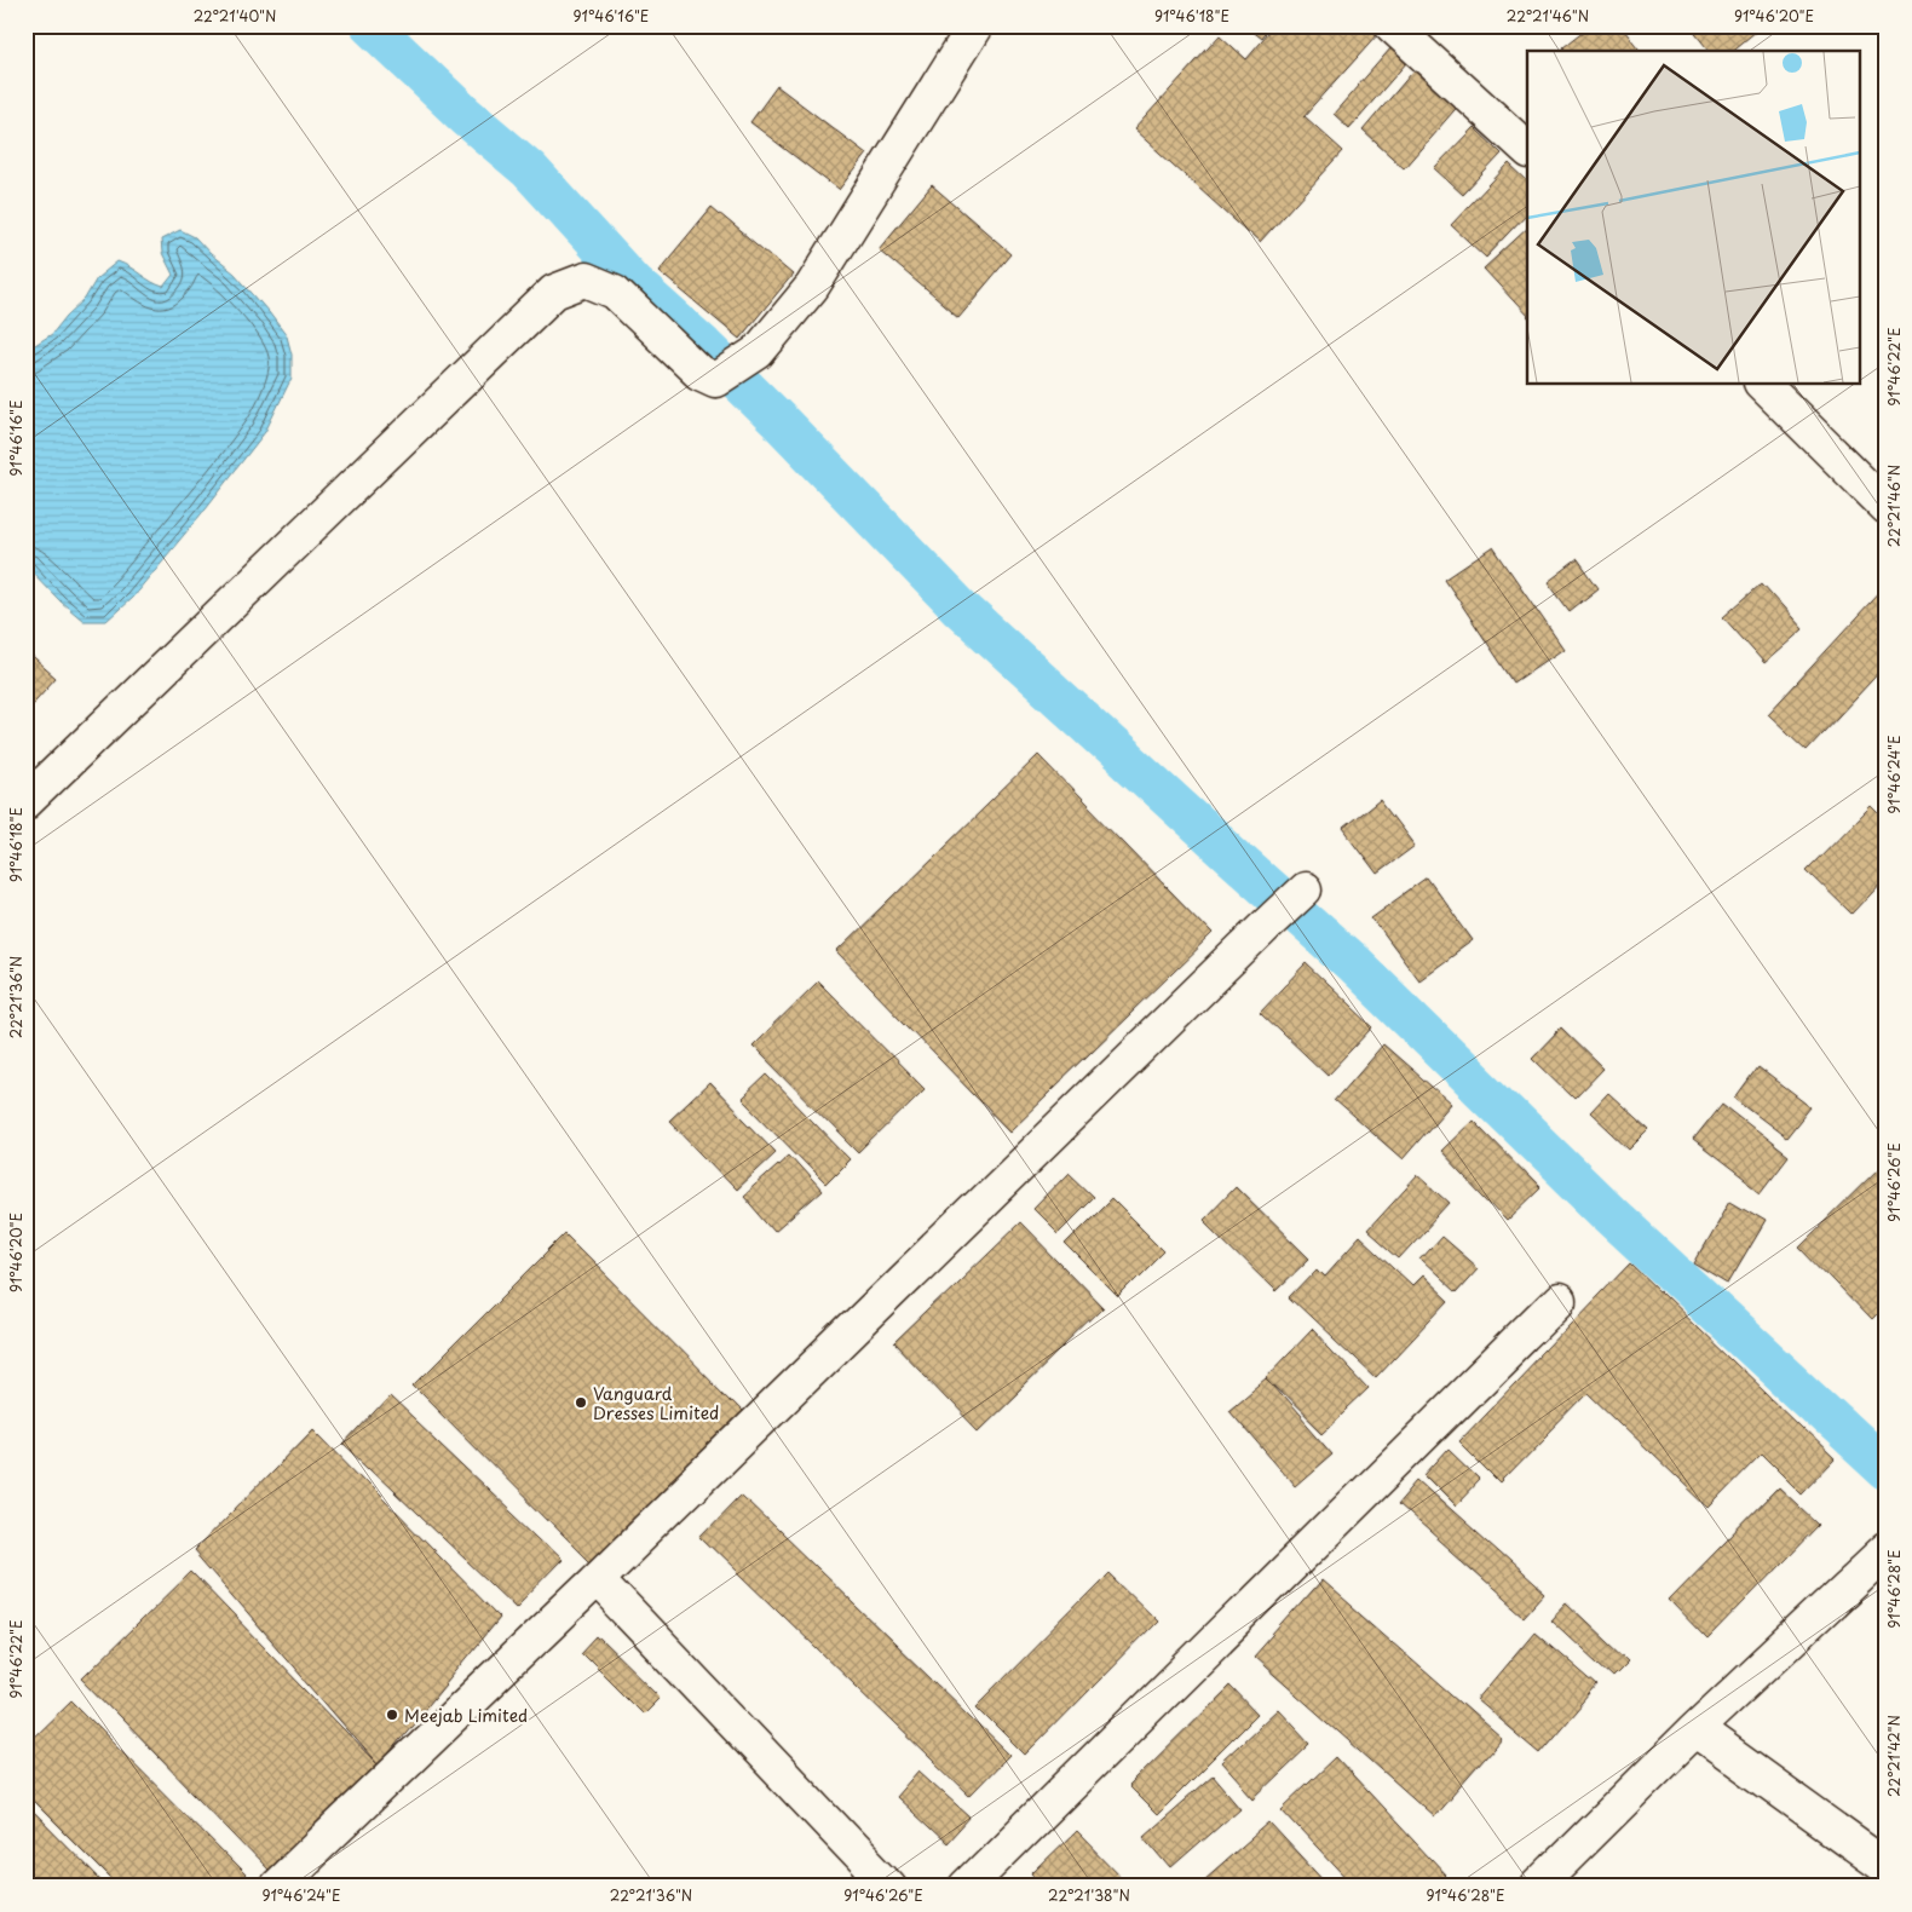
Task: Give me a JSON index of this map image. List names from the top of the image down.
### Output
{
  "places": ["Vanguard Dresses Limited", "Meejab Limited"],
  "coordinates": [
    "22°21'40\"N",
    "91°46'16\"E",
    "91°46'18\"E",
    "22°21'46\"N",
    "91°46'20\"E",
    "91°46'22\"E",
    "91°46'24\"E",
    "22°21'36\"N",
    "91°46'26\"E",
    "91°46'28\"E",
    "22°21'42\"N",
    "22°21'38\"N"
  ]
}
